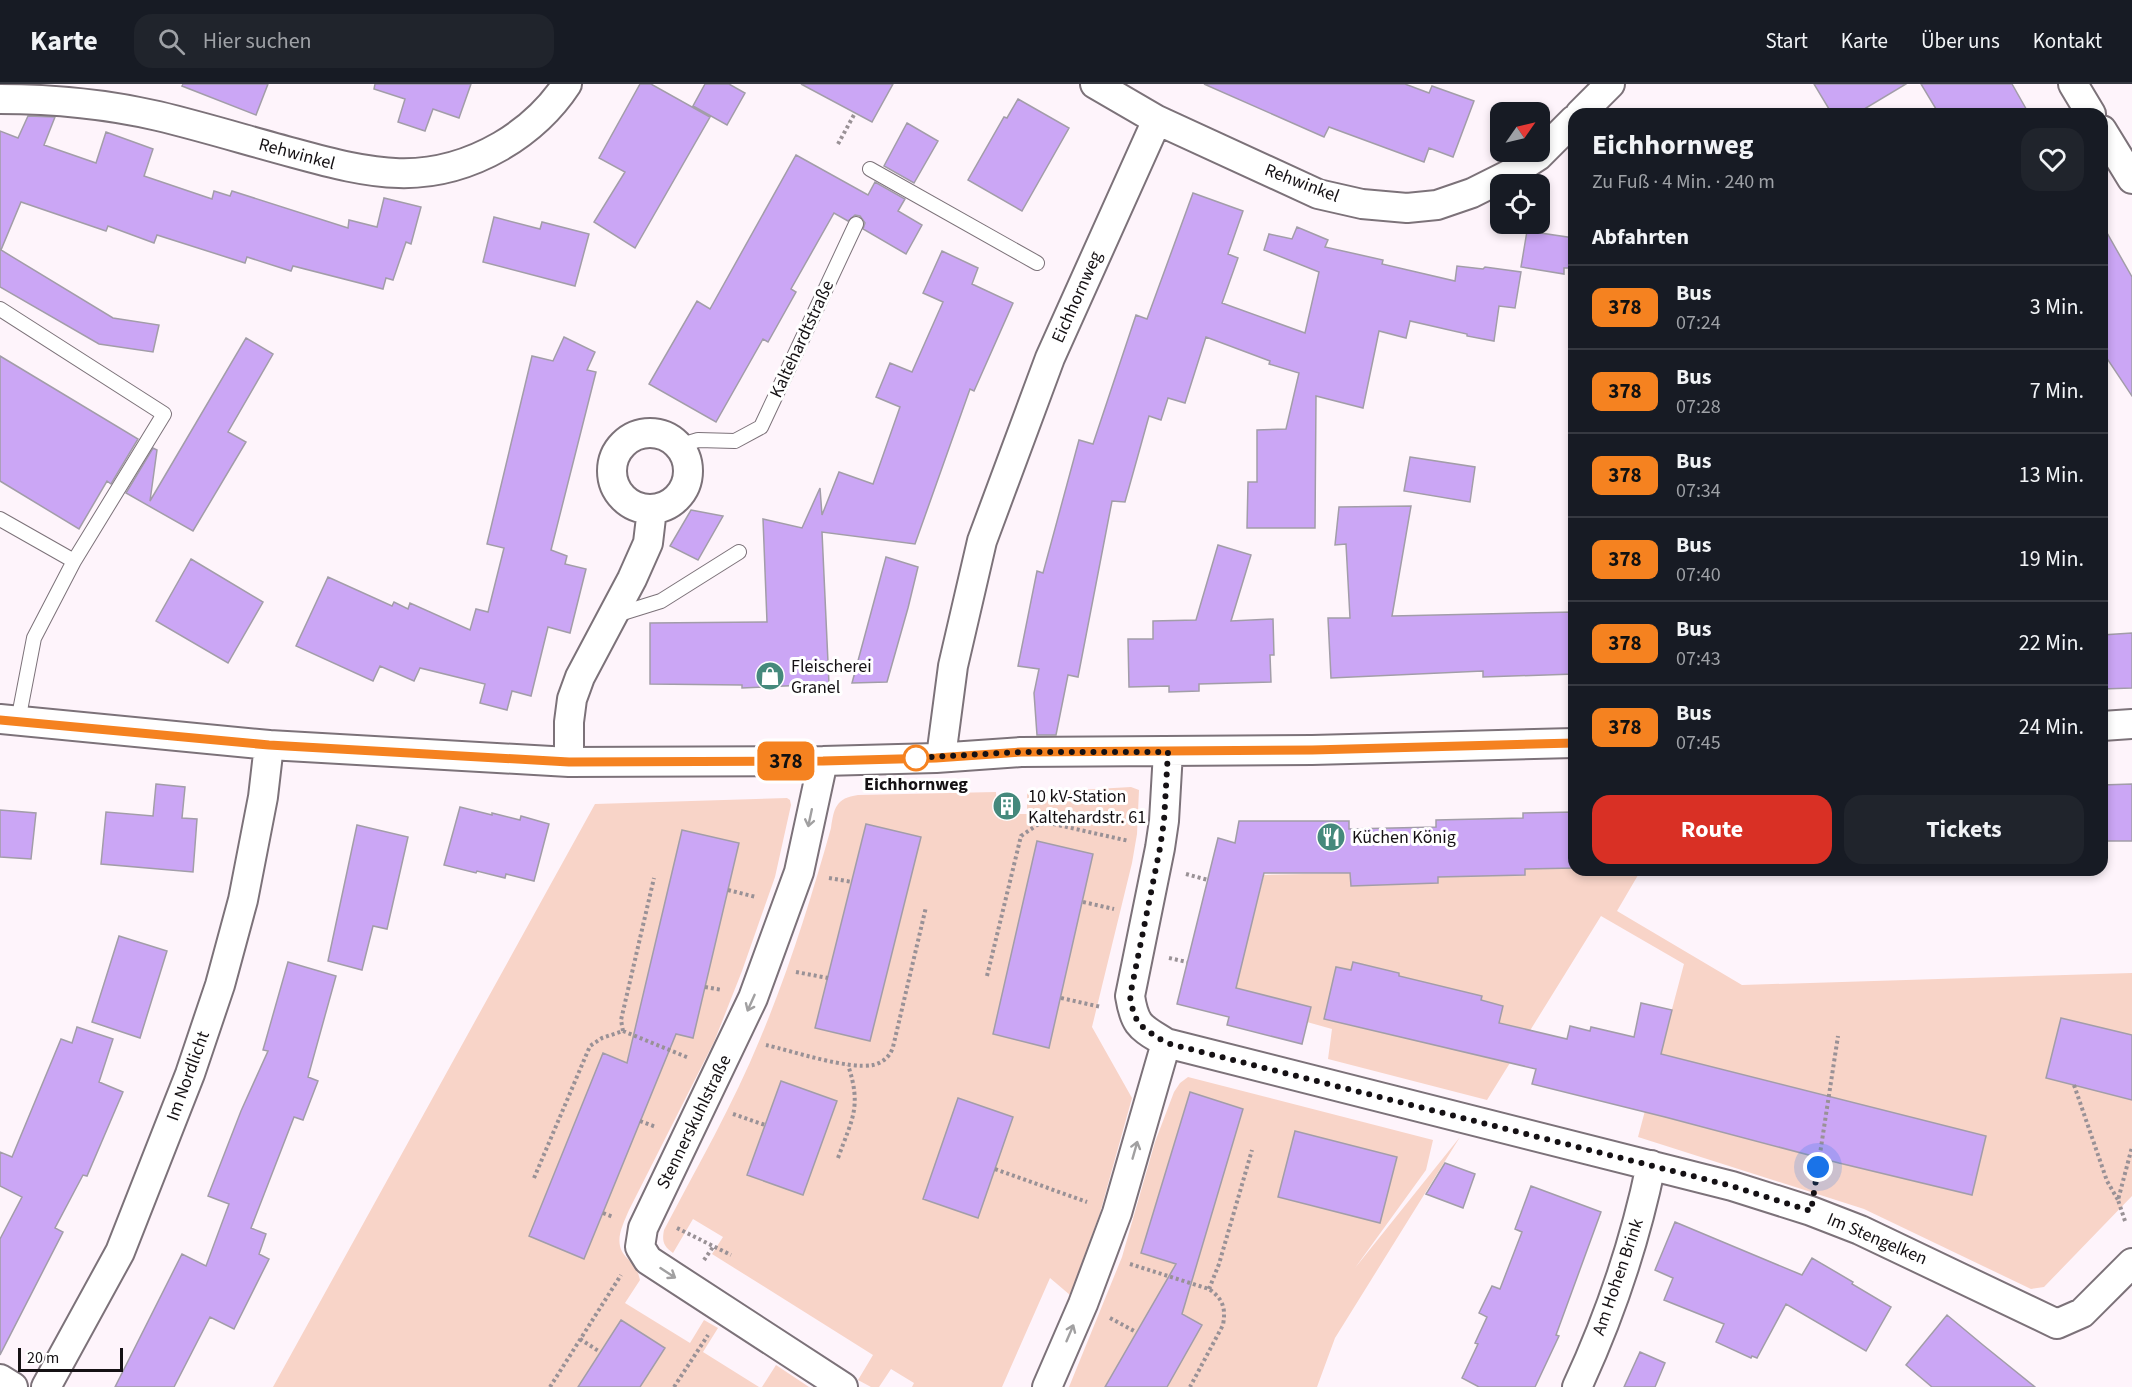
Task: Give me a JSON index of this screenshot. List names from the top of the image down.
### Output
{
  "streets": {
    "street": [
      "Rehwinkel",
      "Eichhornweg",
      "Im Nordlicht",
      "Stennerskuhlstraße",
      "Im Stengelken",
      "Am Hohen Brink"
    ],
    "lane": ["Kaltehardtstraße"]
  },
  "crossings": [
    ["Rehwinkel", "Eichhornweg"],
    ["Im Stengelken", "Am Hohen Brink"]
  ],
  "one_way": ["Stennerskuhlstraße"],
  "places": {
    "shop": ["Fleischerei Granel"],
    "other": ["Eichhornweg"],
    "building": ["10 kV-Station Kaltehardstr. 61"],
    "restaurant": ["Küchen König"]
  },
  "lines": ["bus line 378"],
  "scale_bar": "20 m",
  "north": "top right",
  "page": {
    "header": "Karte",
    "search": "Hier suchen",
    "nav": [
      "Start",
      "Karte",
      "Über uns",
      "Kontakt"
    ],
    "on_map": "378",
    "heading": [
      ["Eichhornweg", "Zu Fuß · 4 Min. · 240 m"],
      "Abfahrten"
    ],
    "list": [
      {
        "mark": "378",
        "name": "Bus",
        "note": "07:24",
        "value": "3 Min."
      },
      {
        "mark": "378",
        "name": "Bus",
        "note": "07:28",
        "value": "7 Min."
      },
      {
        "mark": "378",
        "name": "Bus",
        "note": "07:34",
        "value": "13 Min."
      },
      {
        "mark": "378",
        "name": "Bus",
        "note": "07:40",
        "value": "19 Min."
      },
      {
        "mark": "378",
        "name": "Bus",
        "note": "07:43",
        "value": "22 Min."
      },
      {
        "mark": "378",
        "name": "Bus",
        "note": "07:45",
        "value": "24 Min."
      }
    ],
    "buttons": ["Route", "Tickets"],
    "scale": "20 m"
  }
}
